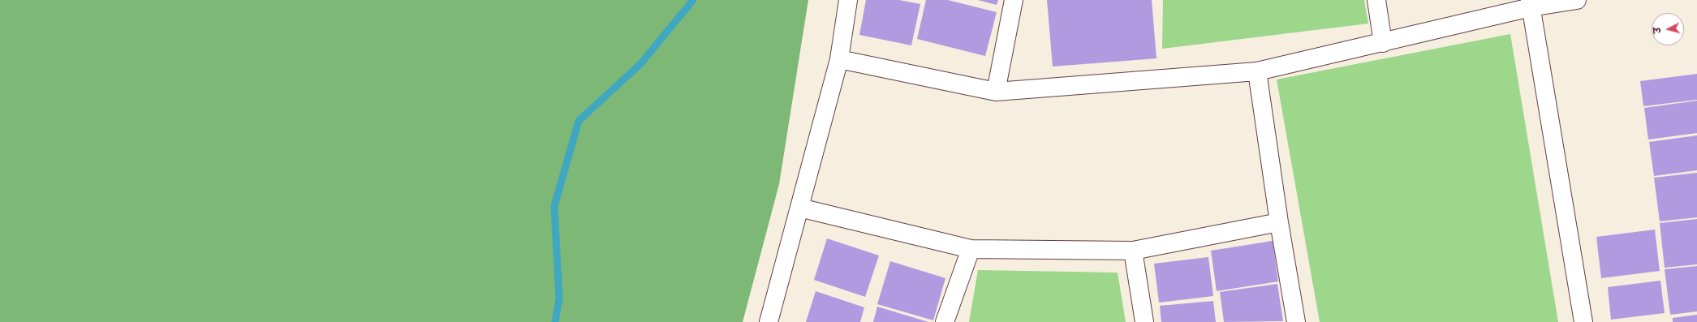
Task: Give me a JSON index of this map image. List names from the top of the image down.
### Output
{
  "north": "left"
}
